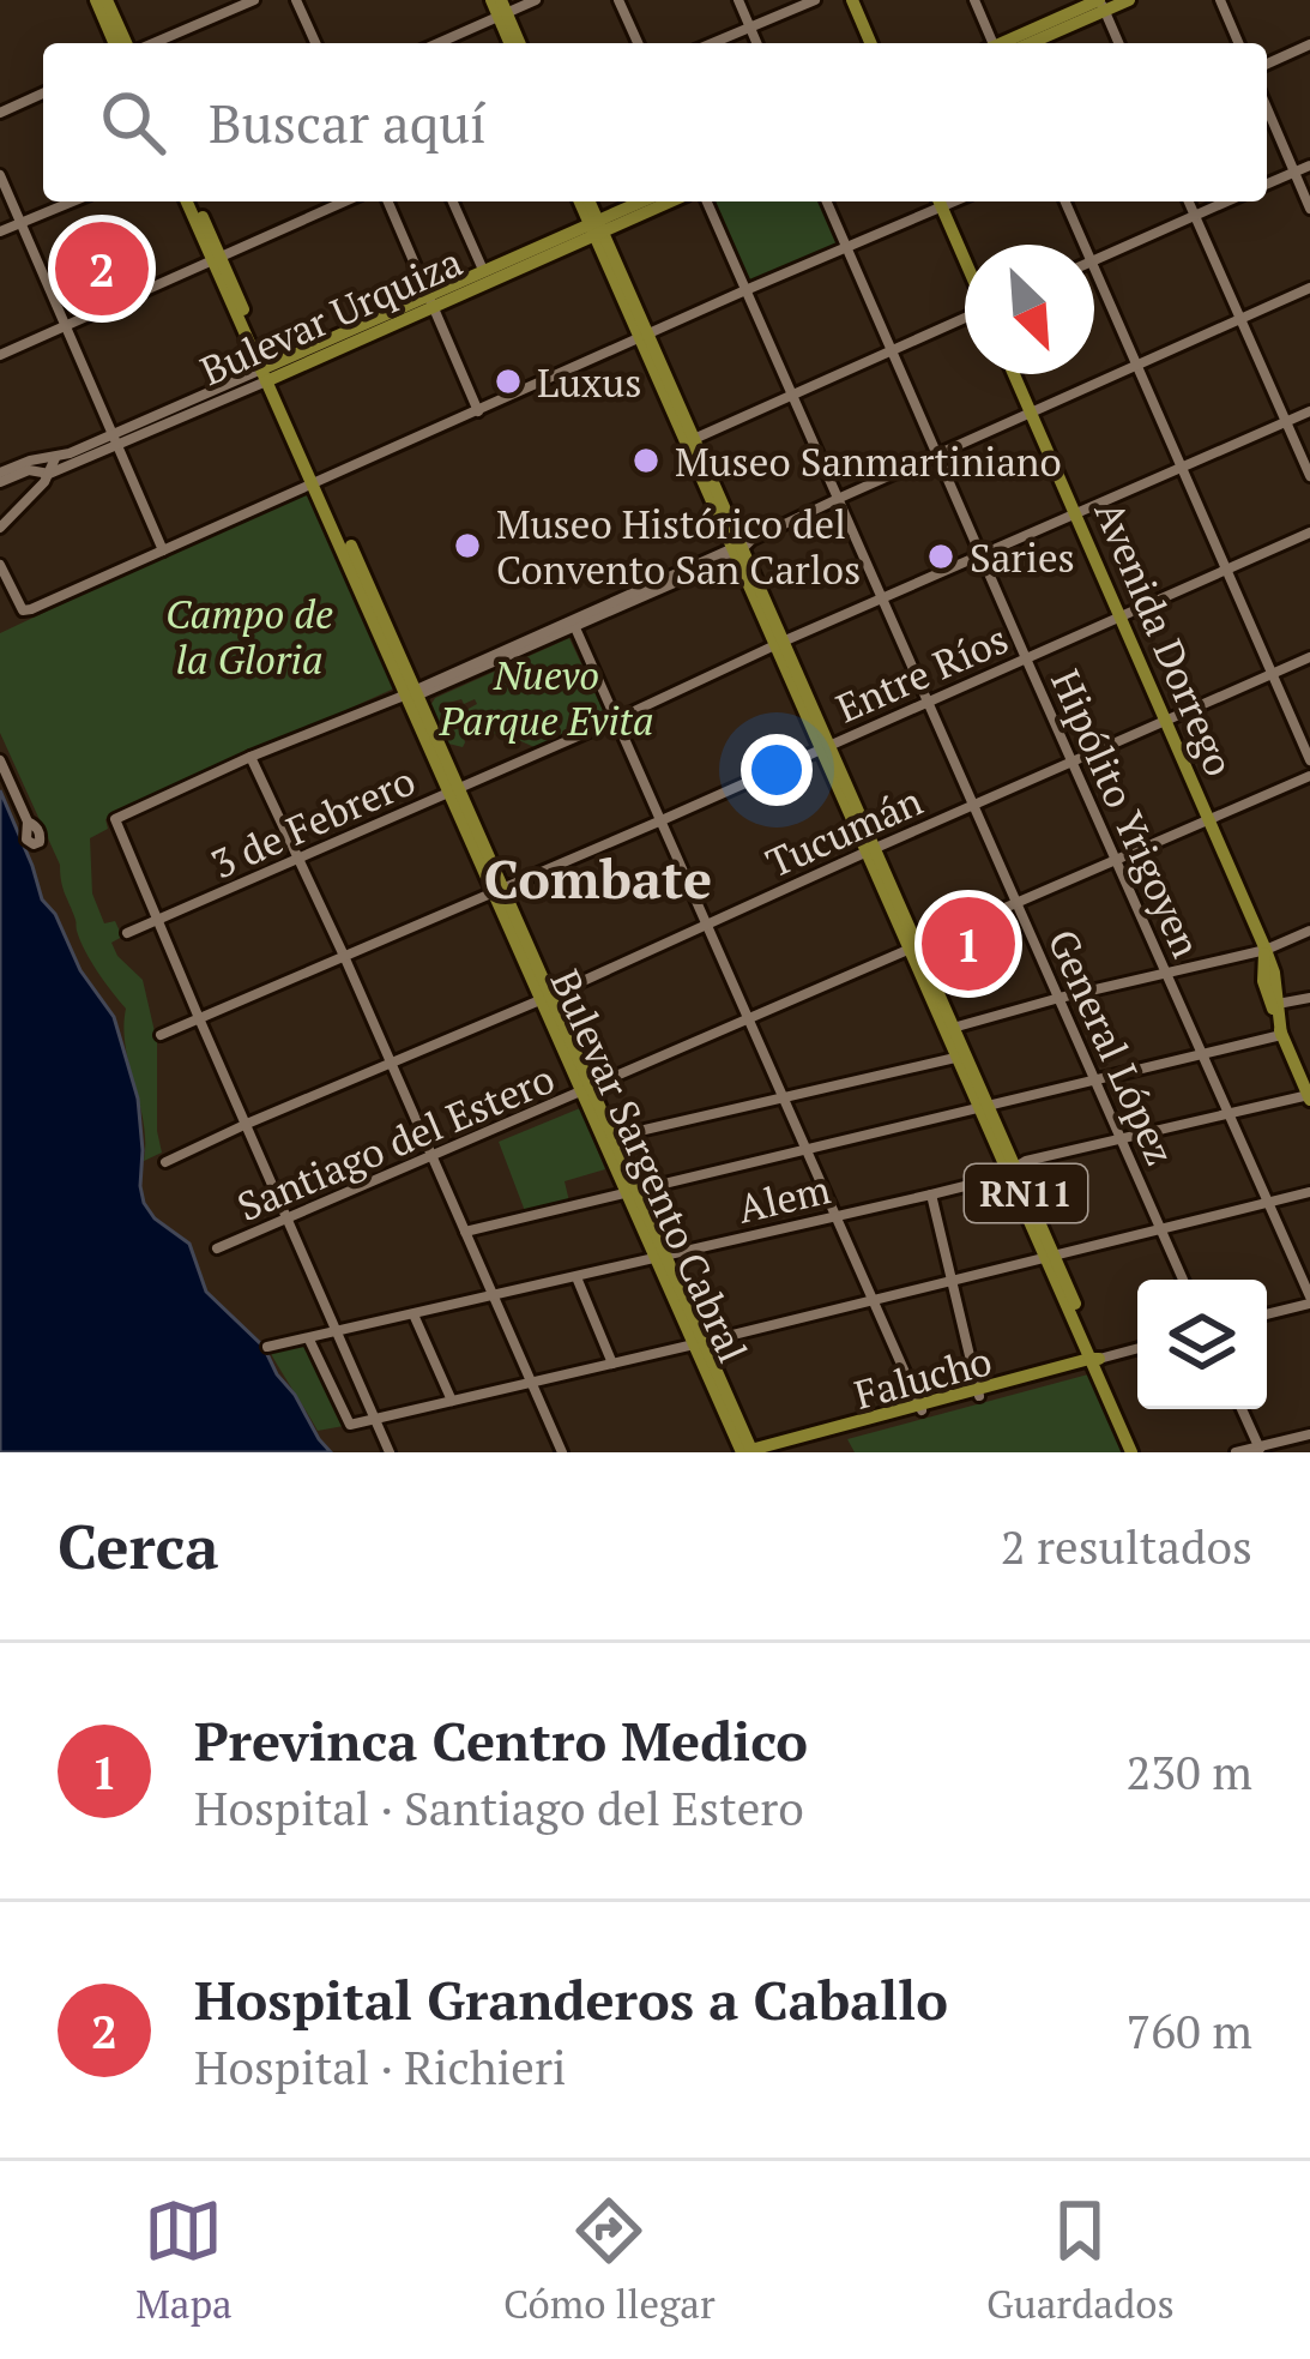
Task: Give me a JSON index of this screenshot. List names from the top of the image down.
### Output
{
  "streets": {
    "main road": [
      "Bulevar Urquiza",
      "Avenida Dorrego",
      "Bulevar Sargento Cabral",
      "RN11",
      "Falucho"
    ],
    "street": [
      "Entre Ríos",
      "Hipólito Yrigoyen",
      "3 de Febrero",
      "Tucumán",
      "General López",
      "Santiago del Estero",
      "Alem"
    ]
  },
  "crossings": [
    ["Bulevar Urquiza", "Bulevar Sargento Cabral"],
    ["Bulevar Urquiza", "RN11"],
    ["Avenida Dorrego", "Entre Ríos"],
    ["Avenida Dorrego", "3 de Febrero"],
    ["Avenida Dorrego", "Tucumán"],
    ["Avenida Dorrego", "Santiago del Estero"],
    ["Avenida Dorrego", "Alem"],
    ["Entre Ríos", "Hipólito Yrigoyen"],
    ["Entre Ríos", "General López"],
    ["Entre Ríos", "Bulevar Sargento Cabral"],
    ["Entre Ríos", "RN11"],
    ["Hipólito Yrigoyen", "3 de Febrero"],
    ["Hipólito Yrigoyen", "Tucumán"],
    ["Hipólito Yrigoyen", "Santiago del Estero"],
    ["Hipólito Yrigoyen", "Alem"],
    ["3 de Febrero", "General López"],
    ["3 de Febrero", "Bulevar Sargento Cabral"],
    ["3 de Febrero", "RN11"],
    ["Tucumán", "General López"],
    ["Tucumán", "Bulevar Sargento Cabral"],
    ["Tucumán", "RN11"],
    ["General López", "Santiago del Estero"],
    ["General López", "Alem"],
    ["Santiago del Estero", "Bulevar Sargento Cabral"],
    ["Santiago del Estero", "RN11"],
    ["Bulevar Sargento Cabral", "Alem"],
    ["Bulevar Sargento Cabral", "Falucho"],
    ["RN11", "Alem"],
    ["RN11", "Falucho"]
  ],
  "districts": ["Combate"],
  "parks": ["Campo de la Gloria", "Nuevo Parque Evita"],
  "places": [
    "Luxus",
    "Museo Sanmartiniano",
    "Museo Histórico del Convento San Carlos",
    "Saries"
  ],
  "north": "bottom right",
  "page": {
    "search": "Buscar aquí",
    "pins": ["2", "1"],
    "heading": ["Cerca", "2 resultados"],
    "list": [
      {
        "mark": "1",
        "name": "Previnca Centro Medico",
        "note": "Hospital · Santiago del Estero",
        "value": "230 m"
      },
      {
        "mark": "2",
        "name": "Hospital Granderos a Caballo",
        "note": "Hospital · Richieri",
        "value": "760 m"
      }
    ],
    "nav": ["Mapa", "Cómo llegar", "Guardados"]
  }
}
